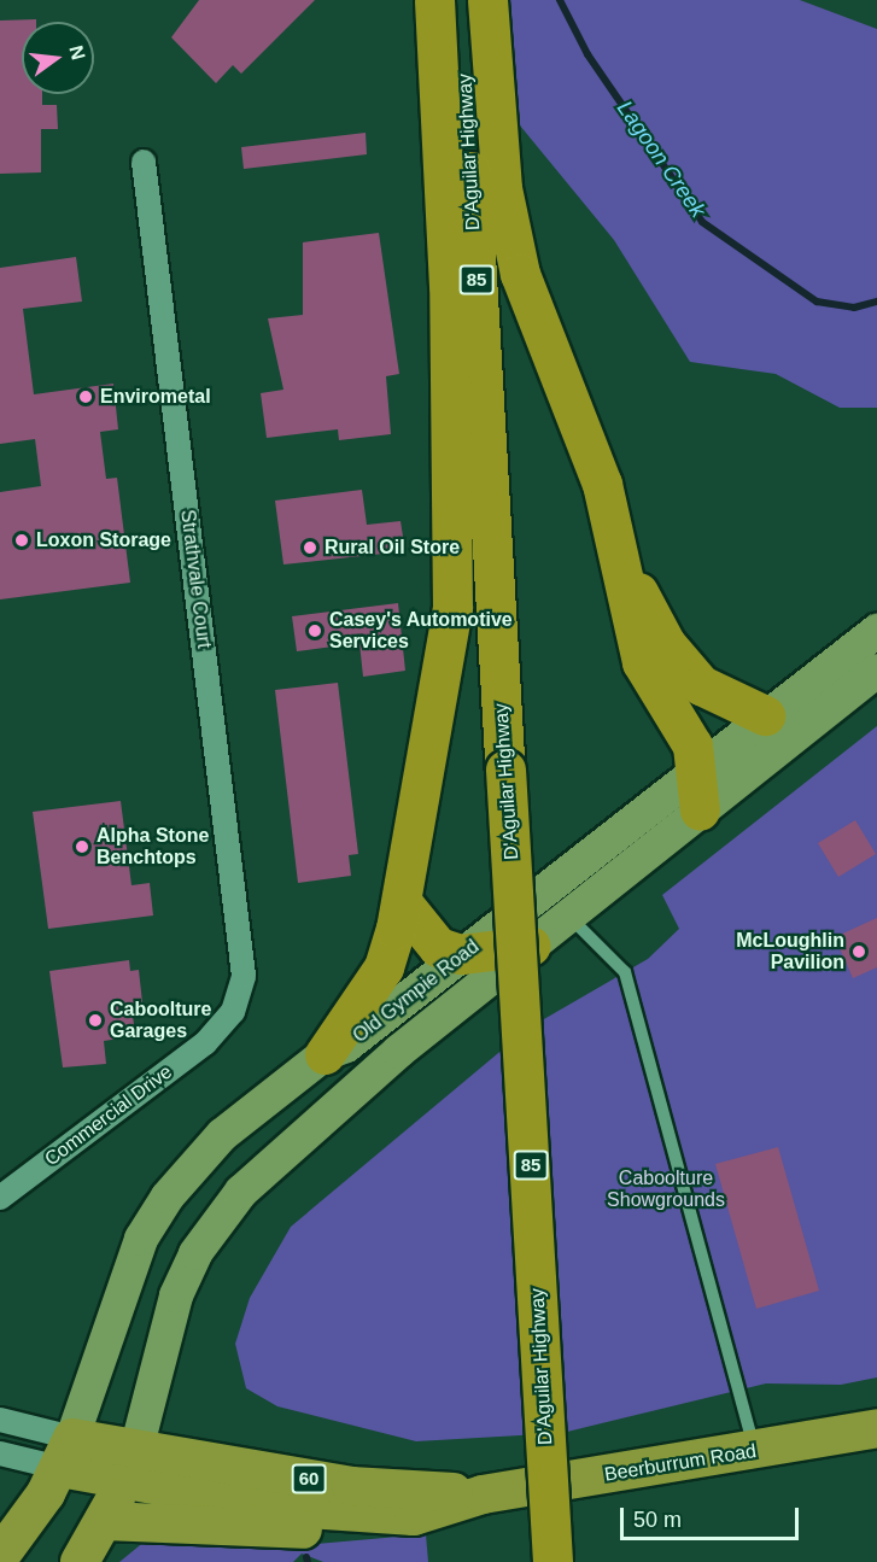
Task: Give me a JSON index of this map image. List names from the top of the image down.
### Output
{
  "streets": {
    "highway": ["D'Aguilar Highway", "85"],
    "main road": ["Old Gympie Road", "Beerburrum Road", "60"],
    "street": ["Strathvale Court", "Commercial Drive"]
  },
  "crossings": [
    ["Strathvale Court", "Commercial Drive"],
    ["Old Gympie Road", "Beerburrum Road"],
    ["Beerburrum Road", "60"]
  ],
  "water": ["Lagoon Creek"],
  "parks": ["Caboolture Showgrounds"],
  "places": [
    "Envirometal",
    "Loxon Storage",
    "Rural Oil Store",
    "Casey's Automotive Services",
    "Alpha Stone Benchtops",
    "McLoughlin Pavilion",
    "Caboolture Garages"
  ],
  "scale_bar": "50 m",
  "north": "right"
}
